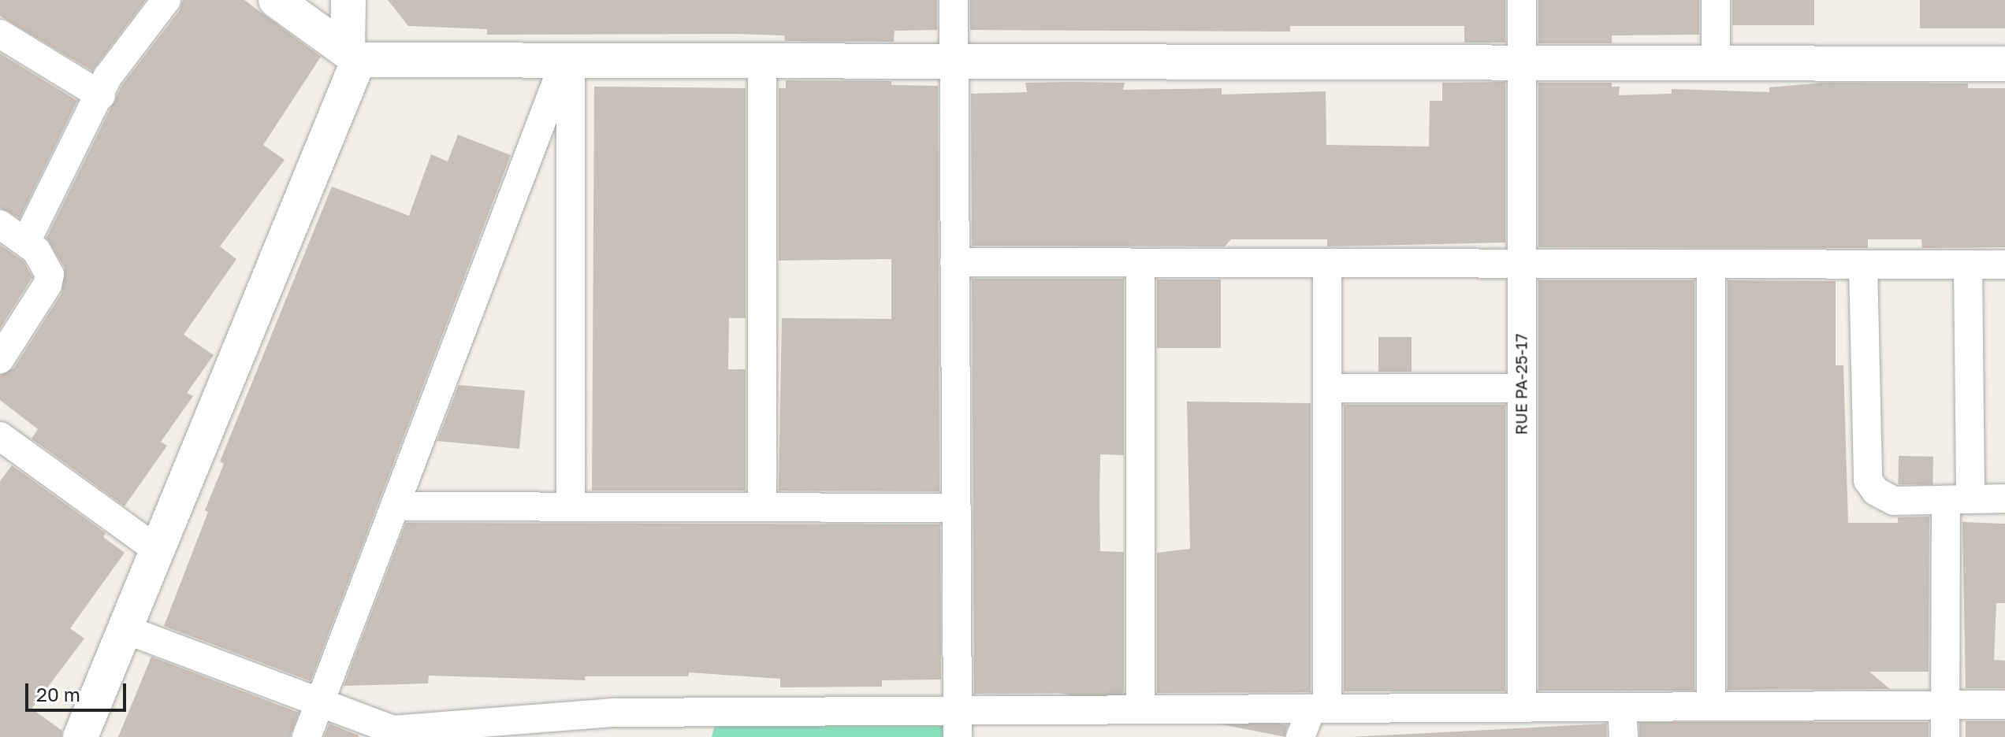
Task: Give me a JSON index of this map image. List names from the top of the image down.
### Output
{
  "streets": {
    "street": ["RUE PA-25-17"]
  },
  "scale_bar": "20 m"
}
